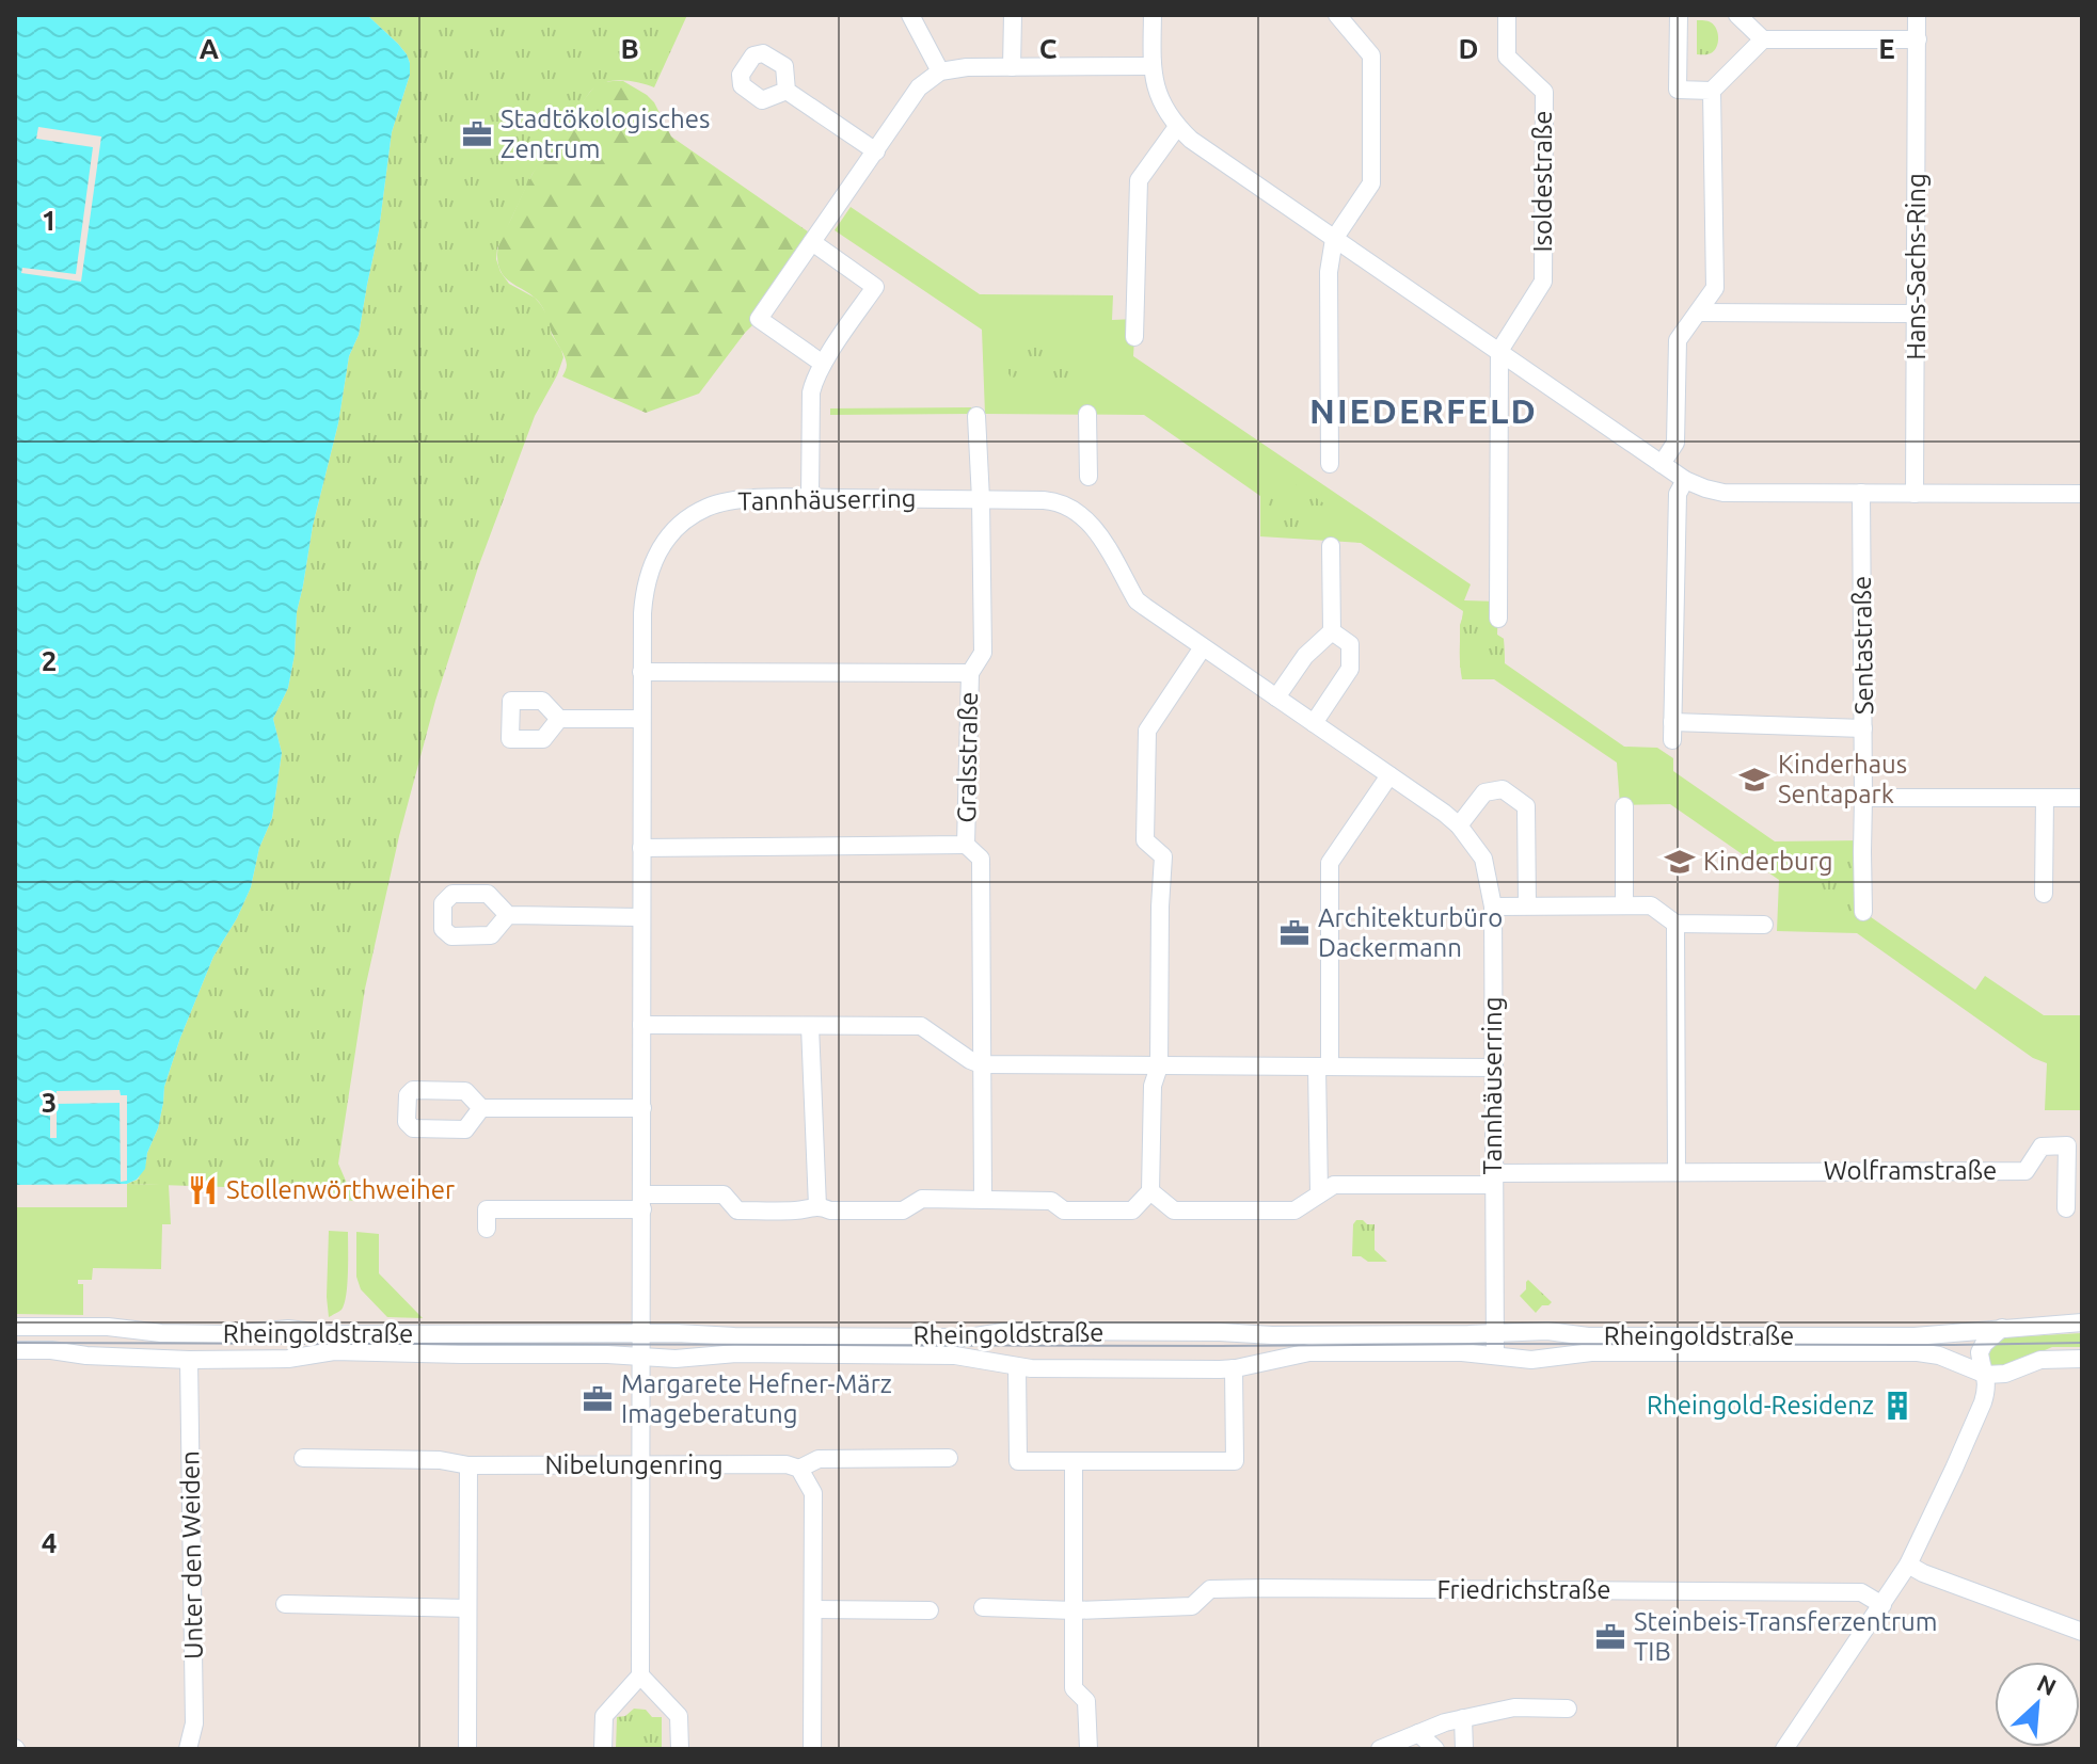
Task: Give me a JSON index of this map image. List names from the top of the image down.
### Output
{
  "streets": {
    "street": [
      "Isoldestraße",
      "Hans-Sachs-Ring",
      "Tannhäuserring",
      "Sentastraße",
      "Gralsstraße",
      "Wolframstraße",
      "Rheingoldstraße",
      "Nibelungenring",
      "Unter den Weiden",
      "Friedrichstraße"
    ]
  },
  "crossings": [
    ["Tannhäuserring", "Gralsstraße"],
    ["Tannhäuserring", "Wolframstraße"],
    ["Tannhäuserring", "Rheingoldstraße"],
    ["Tannhäuserring", "Nibelungenring"],
    ["Rheingoldstraße", "Unter den Weiden"]
  ],
  "districts": ["NIEDERFELD"],
  "places": {
    "office": [
      "Stadtökologisches Zentrum",
      "Architekturbüro Dackermann",
      "Margarete Hefner-März Imageberatung",
      "Steinbeis-Transferzentrum TIB"
    ],
    "school or university": ["Kinderhaus Sentapark", "Kinderburg"],
    "restaurant": ["Stollenwörthweiher"],
    "building": ["Rheingold-Residenz"]
  },
  "north": "top right",
  "grid": {
    "columns": [
      "A",
      "B",
      "C",
      "D",
      "E"
    ],
    "rows": [
      "1",
      "2",
      "3",
      "4"
    ]
  }
}
